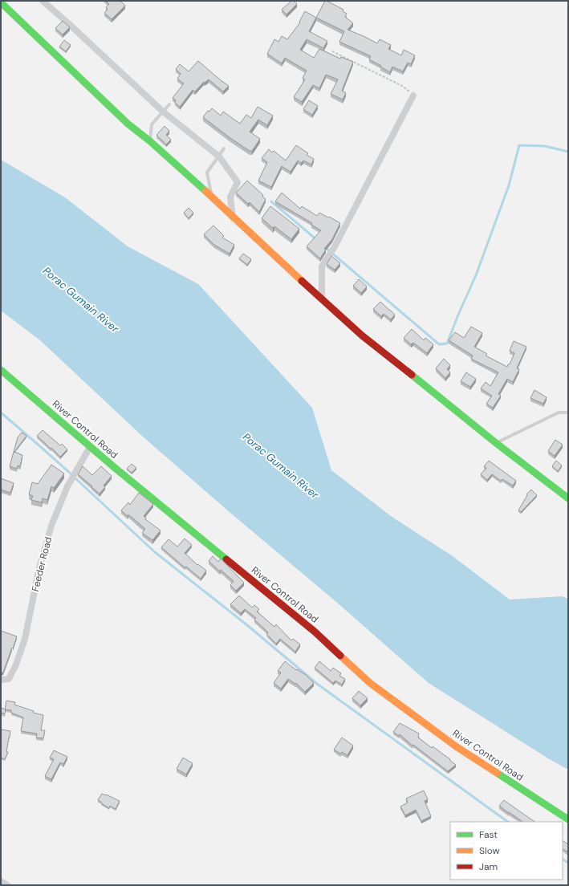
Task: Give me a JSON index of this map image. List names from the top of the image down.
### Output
{
  "streets": {
    "street": ["River Control Road", "Feeder Road"]
  },
  "crossings": [
    ["River Control Road", "Feeder Road"]
  ],
  "water": ["Porac Gumain River"],
  "legend": ["Fast", "Slow", "Jam"]
}
